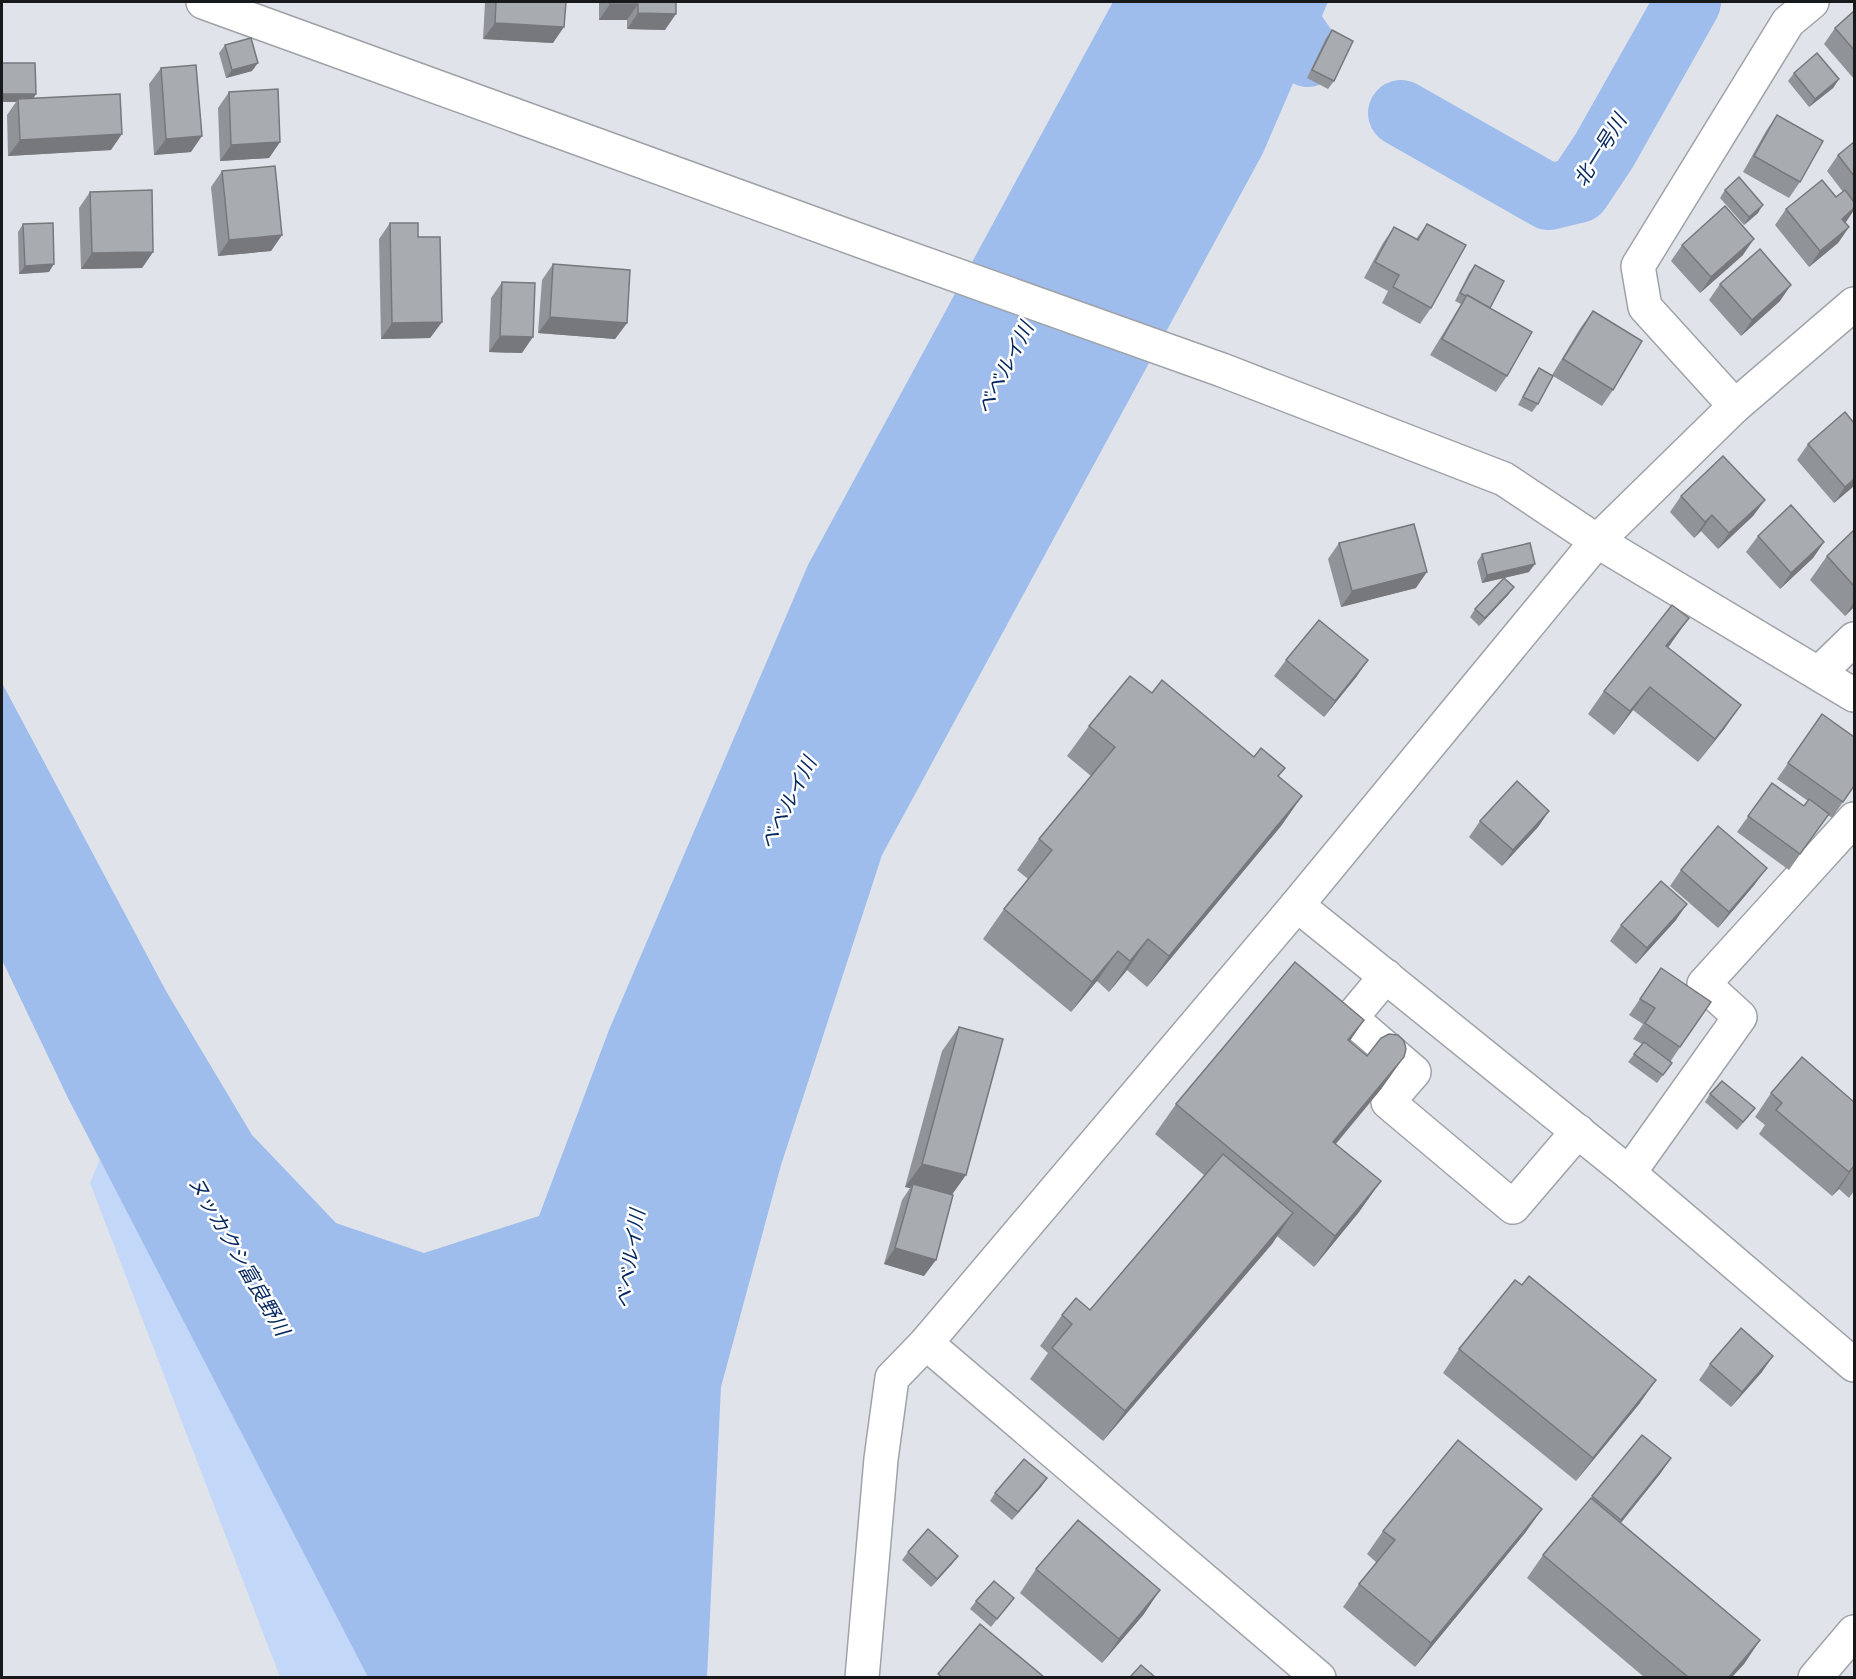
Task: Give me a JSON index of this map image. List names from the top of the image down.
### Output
{
  "water": ["北一号川", "ベベルイ川", "ヌッカクシ富良野川"]
}
